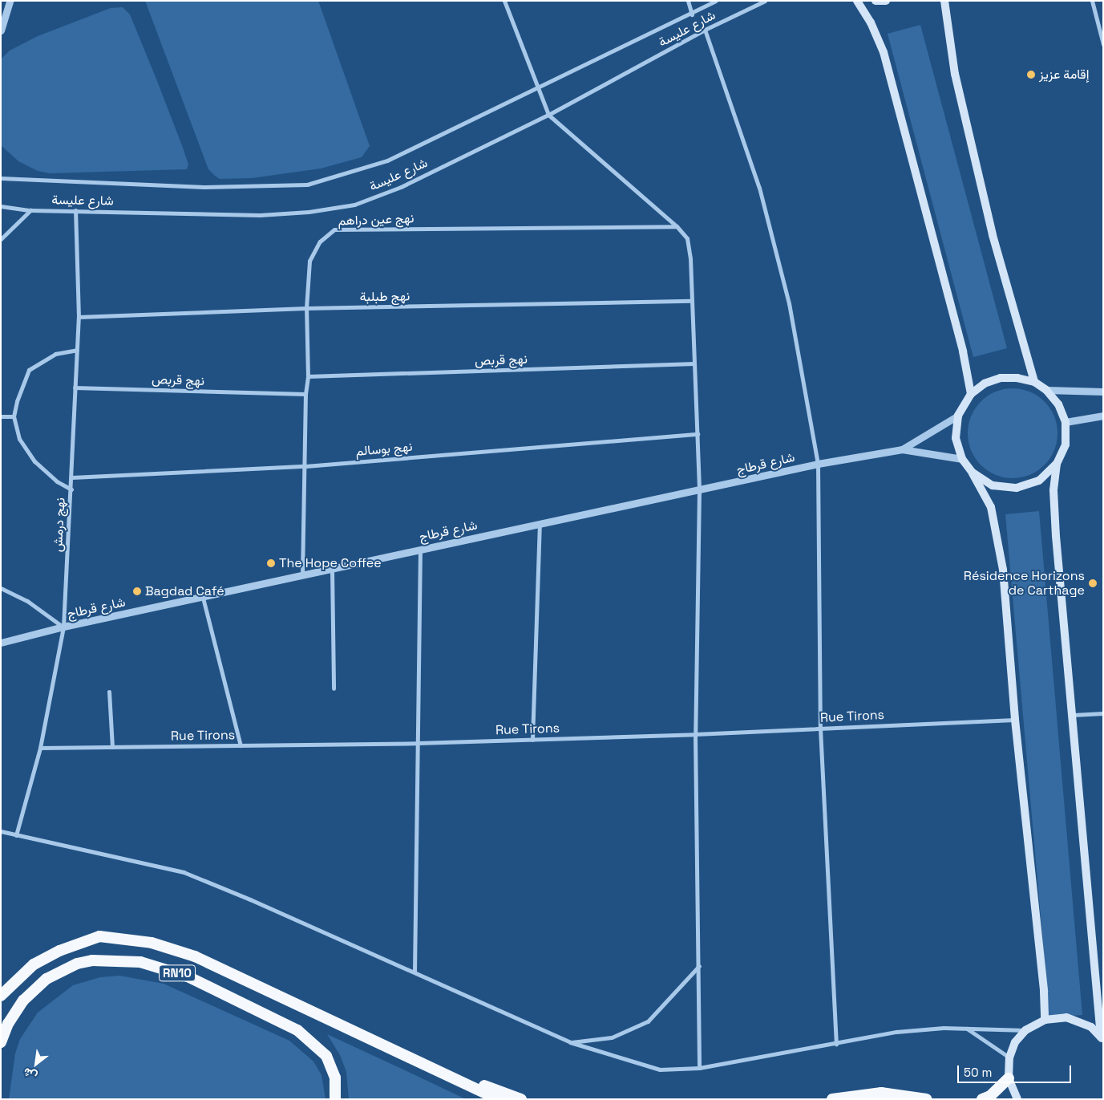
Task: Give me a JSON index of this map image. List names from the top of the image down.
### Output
{
  "streets": {
    "highway": ["RN10"],
    "street": [
      "شارع عليسة",
      "نهج عين دراهم",
      "نهج طبلبة",
      "نهج قربص",
      "نهج بوسالم",
      "شارع قرطاج",
      "نهج درمش",
      "Rue Tirons"
    ]
  },
  "crossings": [
    ["شارع عليسة", "نهج درمش"],
    ["نهج عين دراهم", "نهج طبلبة"],
    ["نهج عين دراهم", "نهج قربص"],
    ["نهج عين دراهم", "نهج بوسالم"],
    ["نهج عين دراهم", "شارع قرطاج"],
    ["نهج طبلبة", "نهج درمش"],
    ["نهج قربص", "نهج درمش"],
    ["نهج بوسالم", "نهج درمش"],
    ["شارع قرطاج", "نهج درمش"],
    ["نهج درمش", "Rue Tirons"]
  ],
  "places": [
    "إقامة عزيز",
    "The Hope Coffee",
    "Résidence Horizons de Carthage",
    "Bagdad Café"
  ],
  "scale_bar": "50 m",
  "north": "bottom left"
}
